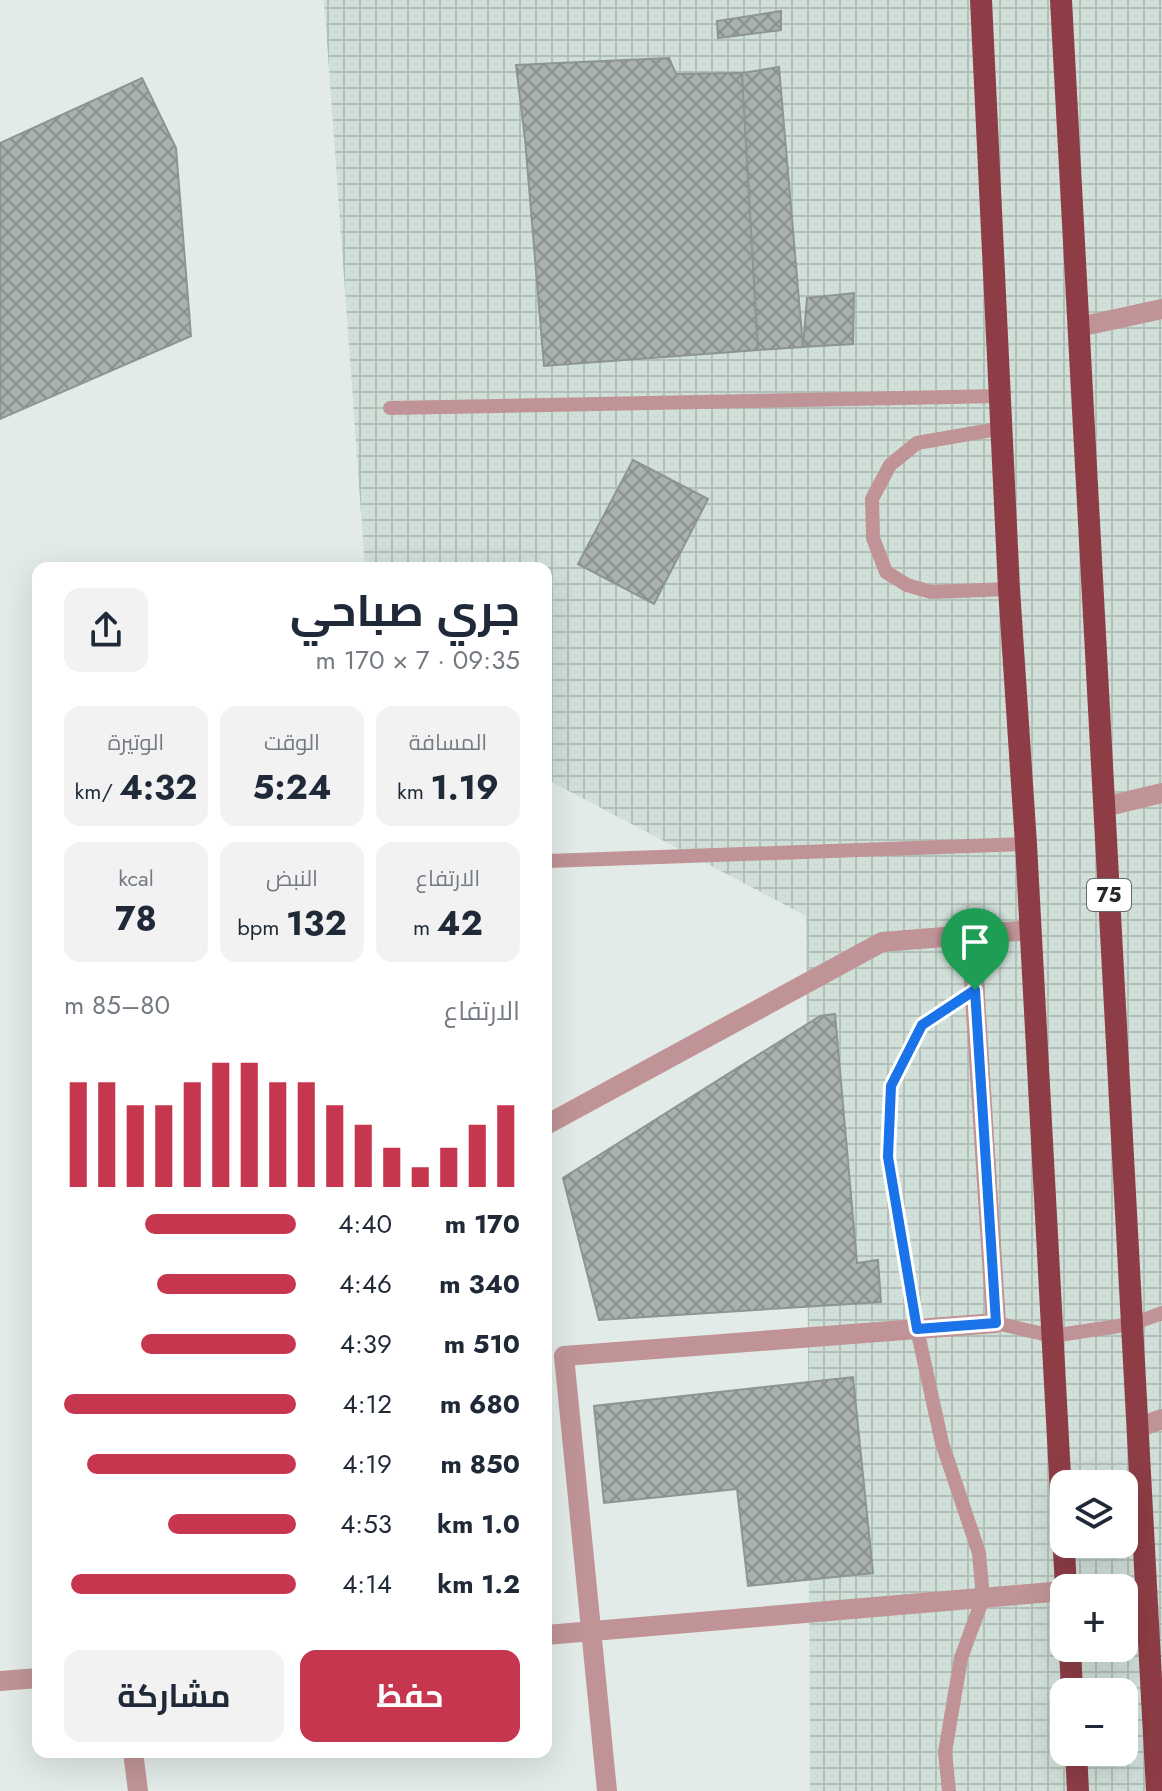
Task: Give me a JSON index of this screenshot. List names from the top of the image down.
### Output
{
  "streets": {
    "highway": ["75"]
  },
  "page": {
    "heading": ["جري صباحي", "09:35 · 7 × 170 m"],
    "stats": [
      ["المسافة", "1.19 km"],
      ["الوقت", "5:24"],
      ["الوتيرة", "4:32 /km"],
      ["الارتفاع", "42 m"],
      ["النبض", "132 bpm"],
      ["kcal", "78"]
    ],
    "chart": ["الارتفاع", "80–85 m"],
    "list": [
      {
        "name": "170 m",
        "note": "4:40"
      },
      {
        "name": "340 m",
        "note": "4:46"
      },
      {
        "name": "510 m",
        "note": "4:39"
      },
      {
        "name": "680 m",
        "note": "4:12"
      },
      {
        "name": "850 m",
        "note": "4:19"
      },
      {
        "name": "1.0 km",
        "note": "4:53"
      },
      {
        "name": "1.2 km",
        "note": "4:14"
      }
    ],
    "map_buttons": ["+", "−"],
    "buttons": ["حفظ", "مشاركة"]
  }
}
